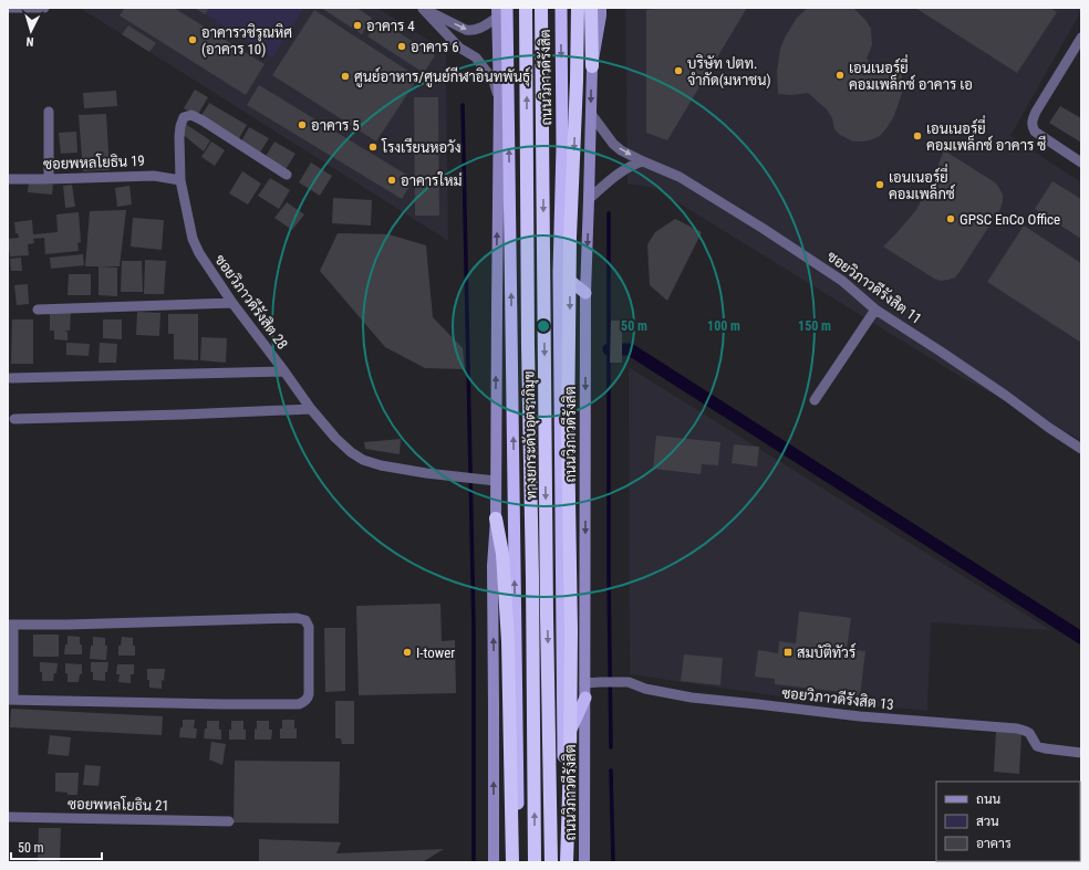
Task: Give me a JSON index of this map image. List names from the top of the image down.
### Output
{
  "streets": {
    "highway": ["ถนนวิภาวดีรังสิต", "ทางยกระดับอุตราภิมุข"],
    "street": [
      "ซอยพหลโยธิน 19",
      "ซอยวิภาวดีรังสิต 11",
      "ซอยวิภาวดีรังสิต 28",
      "ซอยวิภาวดีรังสิต 13",
      "ซอยพหลโยธิน 21"
    ]
  },
  "crossings": [
    ["ถนนวิภาวดีรังสิต", "ซอยวิภาวดีรังสิต 11"],
    ["ถนนวิภาวดีรังสิต", "ซอยวิภาวดีรังสิต 13"],
    ["ซอยพหลโยธิน 19", "ซอยวิภาวดีรังสิต 28"]
  ],
  "places": {
    "other": [
      "อาคาร 4",
      "อาคารวชิรุณหิศ (อาคาร 10)",
      "อาคาร 6",
      "บริษัท ปตท. จำกัด(มหาชน)",
      "เอนเนอร์ยี่ คอมเพล็กซ์ อาคาร เอ",
      "ศูนย์อาหาร/ศูนย์กีฬาอินทพันธุ์",
      "อาคาร 5",
      "เอนเนอร์ยี่ คอมเพล็กซ์ อาคาร ซี",
      "โรงเรียนหอวัง",
      "อาคารใหม่",
      "เอนเนอร์ยี่ คอมเพล็กซ์",
      "GPSC EnCo Office",
      "I-tower"
    ],
    "transit": ["สมบัติทัวร์"]
  },
  "legend": ["ถนน", "สวน", "อาคาร"],
  "scale_bar": "50 m",
  "north": "bottom",
  "rings": ["50 m", "100 m", "150 m"]
}
